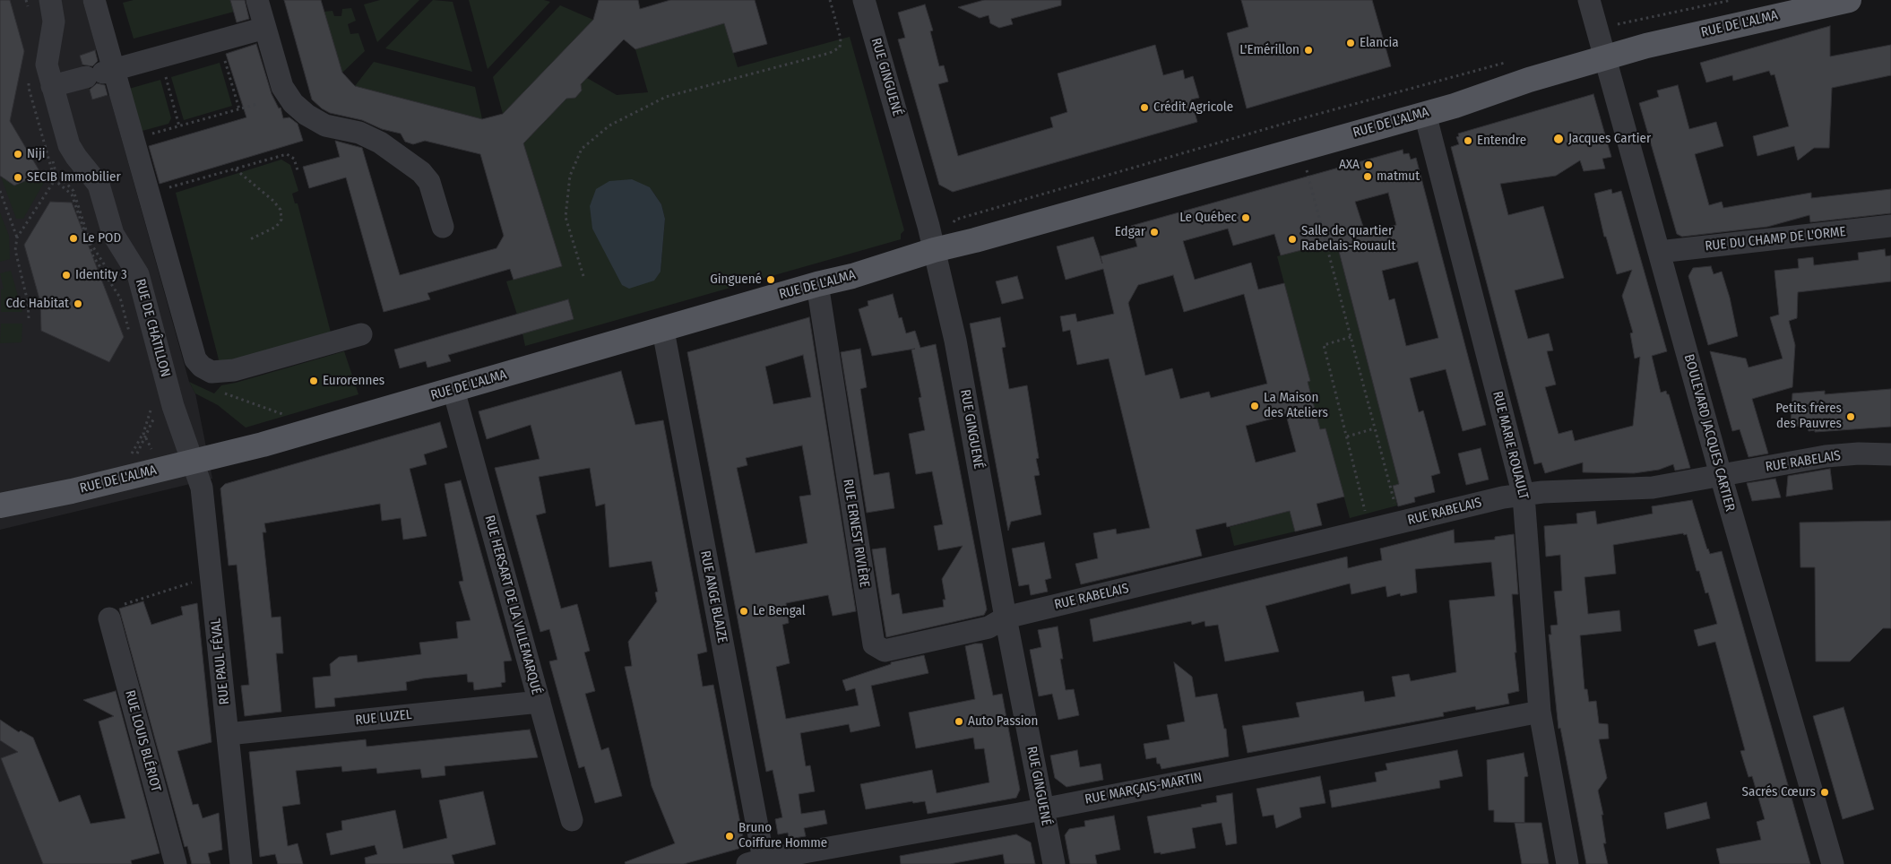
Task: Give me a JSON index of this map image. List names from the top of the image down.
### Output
{
  "streets": {
    "main road": ["RUE DE L'ALMA"],
    "street": [
      "RUE GINGUENÉ",
      "RUE DU CHAMP DE L'ORME",
      "RUE DE CHÂTILLON",
      "BOULEVARD JACQUES CARTIER",
      "RUE MARIE ROUAULT",
      "RUE RABELAIS",
      "RUE ERNEST RIVIÈRE",
      "RUE ANGE BLAIZE",
      "RUE HERSART DE LA VILLEMARQUÉ",
      "RUE PAUL FÉVAL",
      "RUE LUZEL",
      "RUE LOUIS BLÉRIOT",
      "RUE MARÇAIS-MARTIN"
    ]
  },
  "crossings": [
    ["RUE DE L'ALMA", "RUE GINGUENÉ"],
    ["RUE DE L'ALMA", "RUE DE CHÂTILLON"],
    ["RUE DE L'ALMA", "BOULEVARD JACQUES CARTIER"],
    ["RUE DE L'ALMA", "RUE MARIE ROUAULT"],
    ["RUE DE L'ALMA", "RUE ERNEST RIVIÈRE"],
    ["RUE DE L'ALMA", "RUE ANGE BLAIZE"],
    ["RUE DE L'ALMA", "RUE HERSART DE LA VILLEMARQUÉ"],
    ["RUE DE L'ALMA", "RUE PAUL FÉVAL"],
    ["RUE GINGUENÉ", "RUE RABELAIS"],
    ["RUE GINGUENÉ", "RUE ERNEST RIVIÈRE"],
    ["RUE GINGUENÉ", "RUE MARÇAIS-MARTIN"],
    ["RUE DU CHAMP DE L'ORME", "BOULEVARD JACQUES CARTIER"],
    ["RUE DE CHÂTILLON", "RUE PAUL FÉVAL"],
    ["BOULEVARD JACQUES CARTIER", "RUE RABELAIS"],
    ["RUE MARIE ROUAULT", "RUE RABELAIS"],
    ["RUE MARIE ROUAULT", "RUE MARÇAIS-MARTIN"],
    ["RUE RABELAIS", "RUE ERNEST RIVIÈRE"],
    ["RUE ANGE BLAIZE", "RUE MARÇAIS-MARTIN"],
    ["RUE HERSART DE LA VILLEMARQUÉ", "RUE LUZEL"],
    ["RUE PAUL FÉVAL", "RUE LUZEL"]
  ],
  "places": [
    "Elancia",
    "L'Emérillon",
    "Crédit Agricole",
    "Jacques Cartier",
    "Entendre",
    "Niji",
    "AXA",
    "matmut",
    "SECIB Immobilier",
    "Le Québec",
    "Edgar",
    "Le POD",
    "Salle de quartier Rabelais-Rouault",
    "Identity 3",
    "Ginguené",
    "Cdc Habitat",
    "Eurorennes",
    "La Maison des Ateliers",
    "Petits frères des Pauvres",
    "Le Bengal",
    "Auto Passion",
    "Sacrés Cœurs",
    "Bruno Coiffure Homme"
  ]
}
